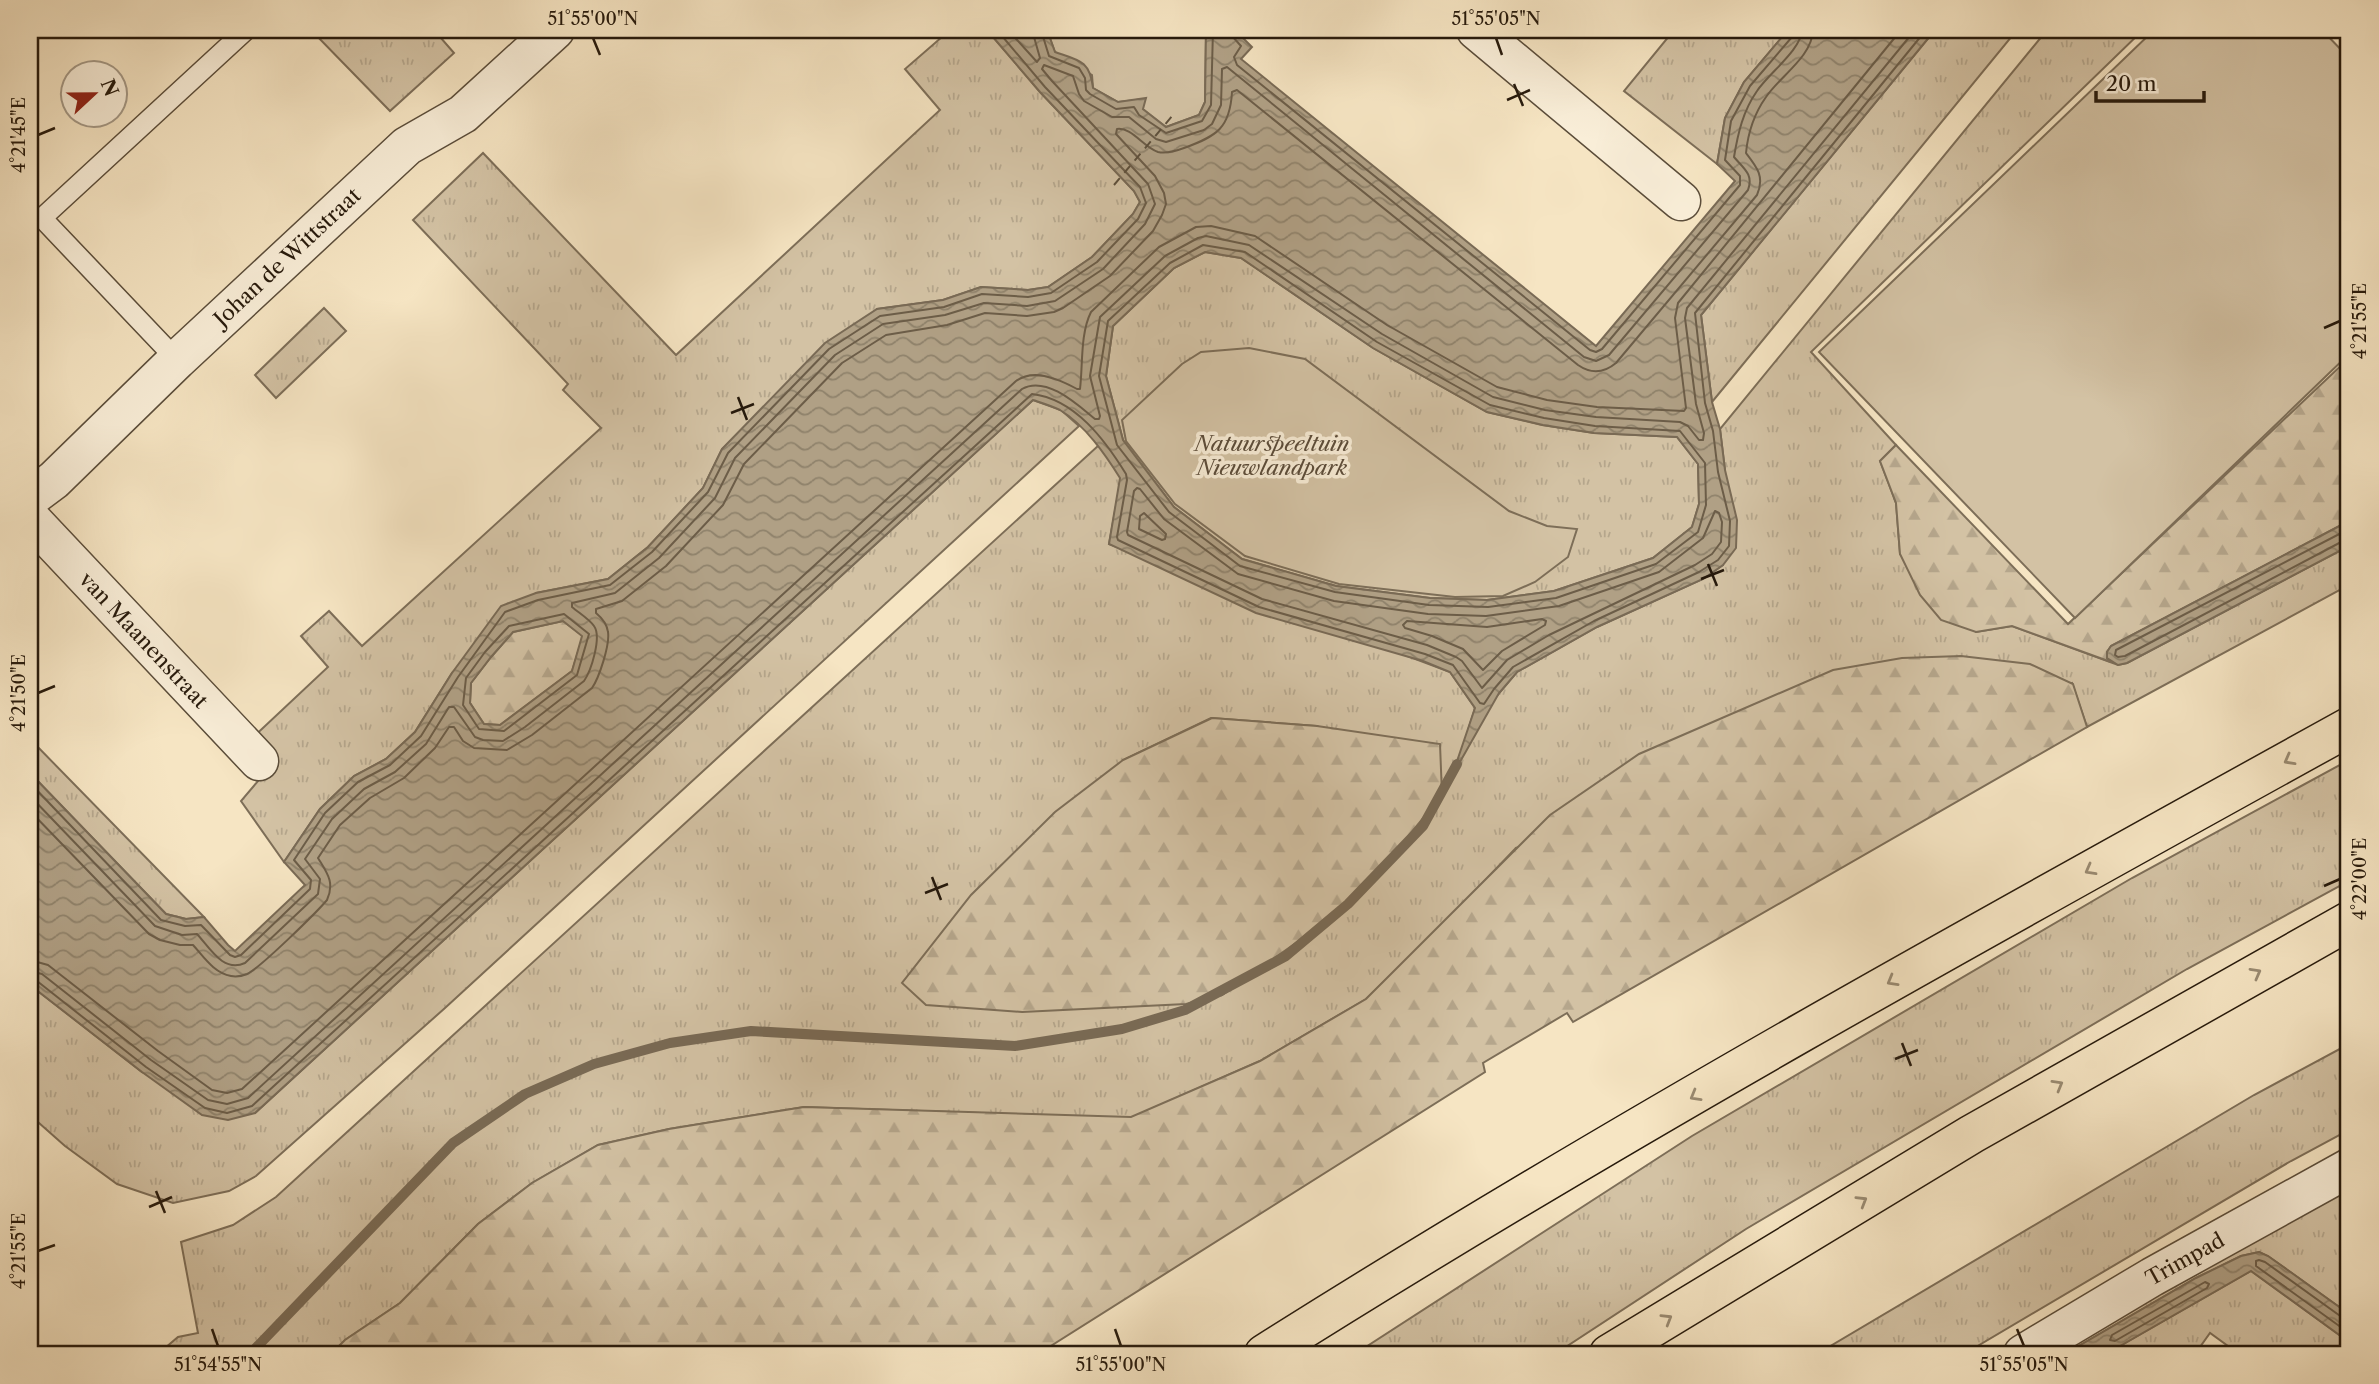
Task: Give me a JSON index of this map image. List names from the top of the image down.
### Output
{
  "streets": {
    "street": ["Johan de Wittstraat", "van Maanenstraat", "Trimpad"]
  },
  "parks": ["Natuurspeeltuin Nieuwlandpark"],
  "scale_bar": "20 m",
  "north": "right",
  "coordinates": [
    "51°55'00\"N",
    "51°55'05\"N",
    "4°21'45\"E",
    "4°21'55\"E",
    "4°21'50\"E",
    "4°22'00\"E",
    "51°54'55\"N"
  ]
}
